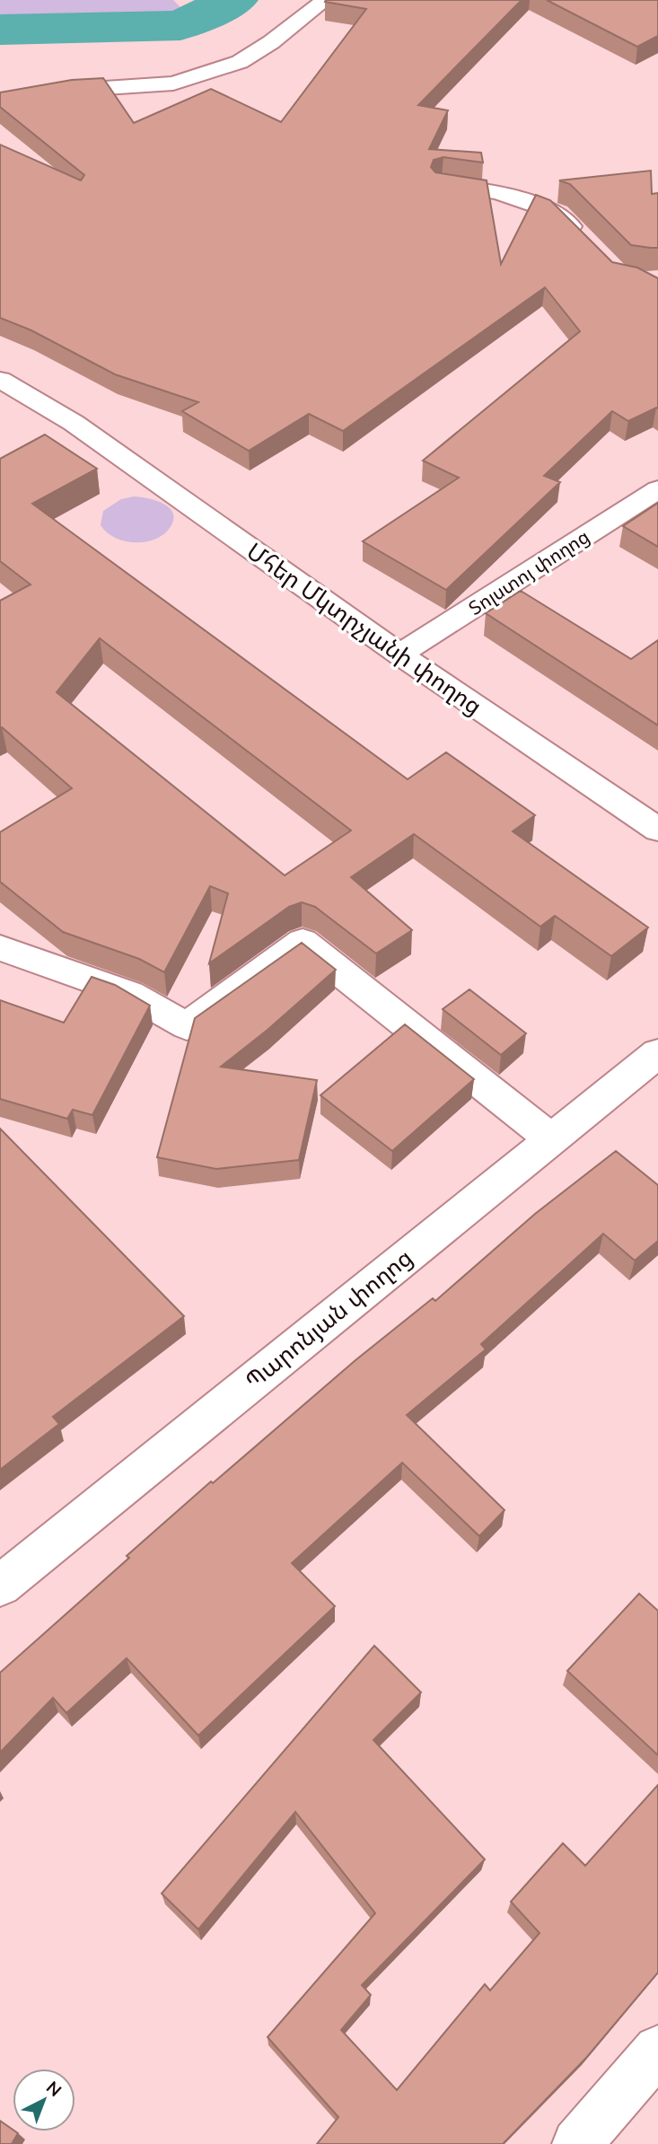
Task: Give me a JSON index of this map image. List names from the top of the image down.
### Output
{
  "streets": {
    "street": ["Տոլստոյ փողոց", "Մհեր Մկտրչյանի փողոց", "Պարոնյան փողոց"]
  },
  "crossings": [
    ["Տոլստոյ փողոց", "Մհեր Մկտրչյանի փողոց"]
  ],
  "north": "top right"
}
